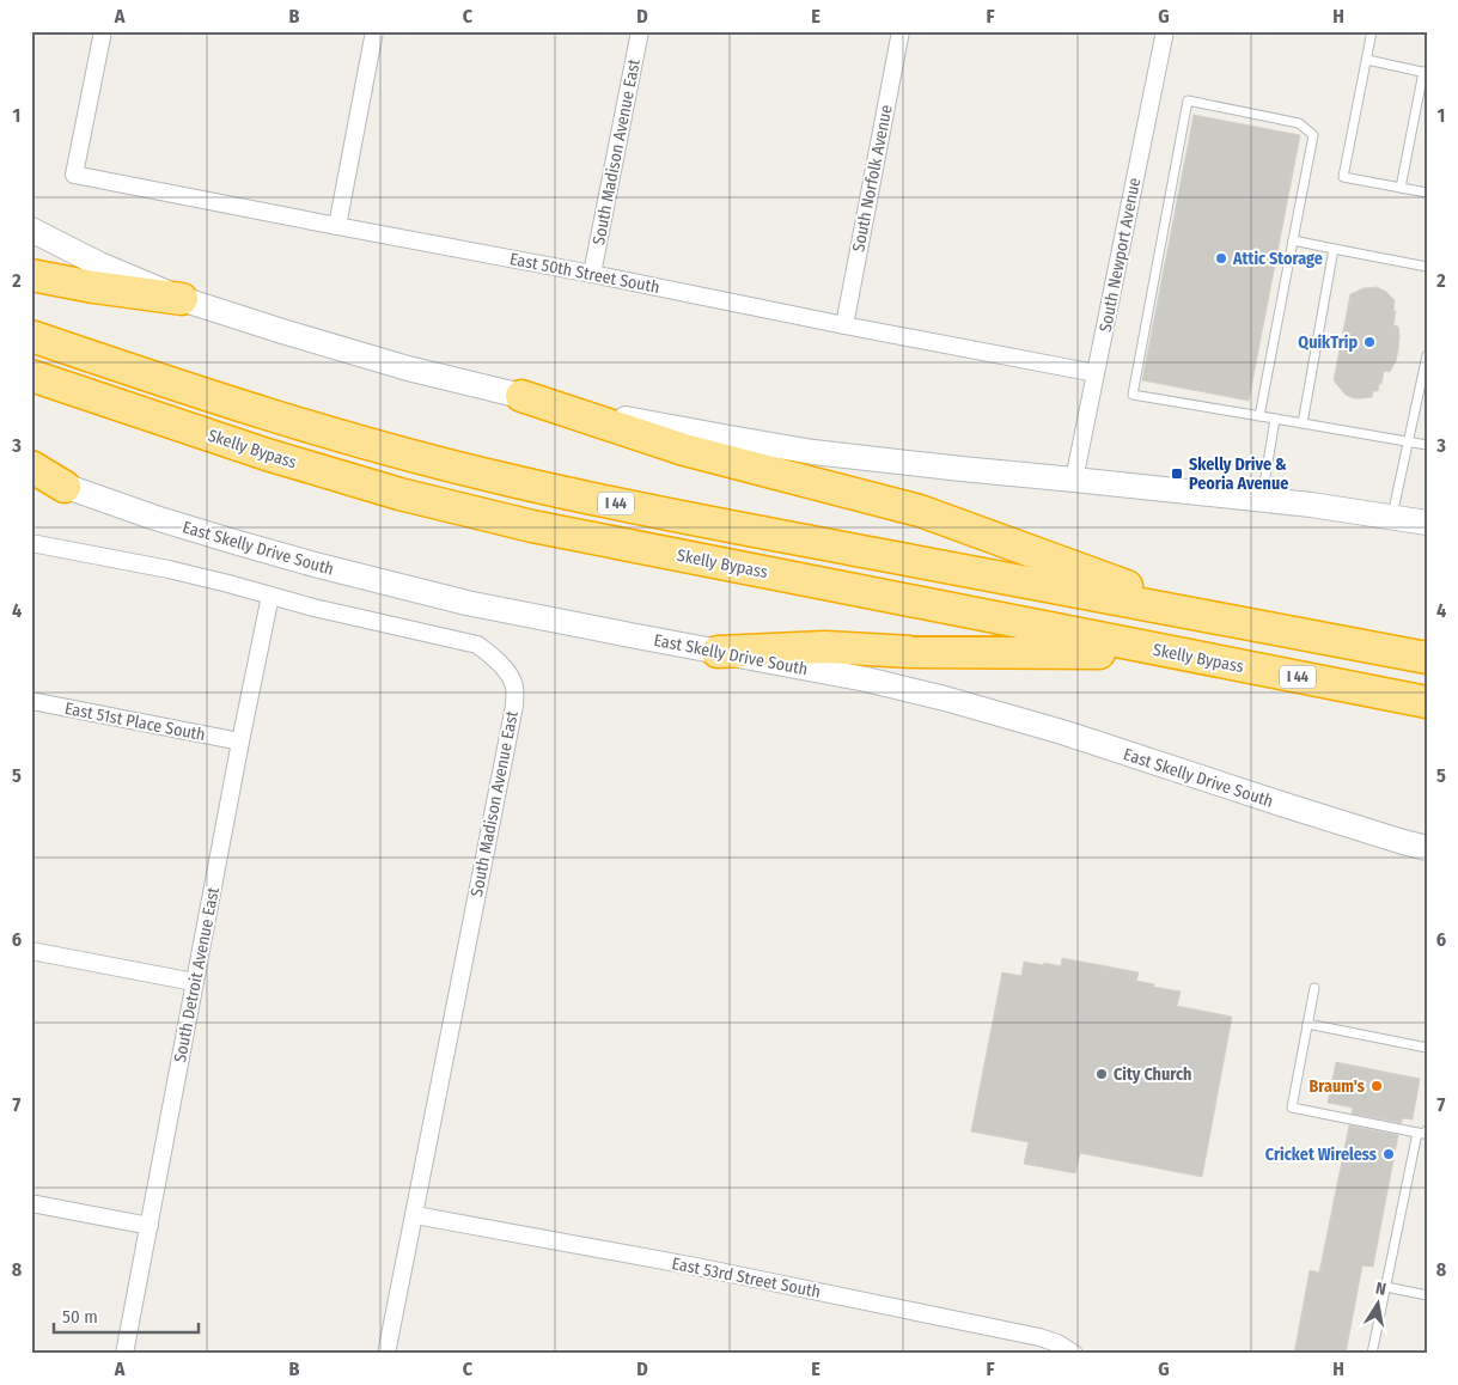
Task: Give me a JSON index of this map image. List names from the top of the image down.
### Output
{
  "streets": {
    "highway": ["Skelly Bypass", "I 44"],
    "main road": ["East Skelly Drive South"],
    "street": [
      "South Madison Avenue East",
      "South Norfolk Avenue",
      "South Newport Avenue",
      "East 50th Street South",
      "East 51st Place South",
      "South Detroit Avenue East",
      "East 53rd Street South"
    ]
  },
  "crossings": [
    ["South Madison Avenue East", "East 50th Street South"],
    ["South Madison Avenue East", "South Detroit Avenue East"],
    ["South Madison Avenue East", "East 53rd Street South"],
    ["South Norfolk Avenue", "East 50th Street South"],
    ["South Newport Avenue", "East 50th Street South"],
    ["East 51st Place South", "South Detroit Avenue East"]
  ],
  "places": {
    "other": [
      "Attic Storage",
      "QuikTrip",
      "City Church",
      "Braum's",
      "Cricket Wireless"
    ],
    "transit": ["Skelly Drive & Peoria Avenue"]
  },
  "scale_bar": "50 m",
  "north": "top",
  "grid": {
    "columns": [
      "A",
      "B",
      "C",
      "D",
      "E",
      "F",
      "G",
      "H"
    ],
    "rows": [
      "1",
      "2",
      "3",
      "4",
      "5",
      "6",
      "7",
      "8"
    ]
  }
}
